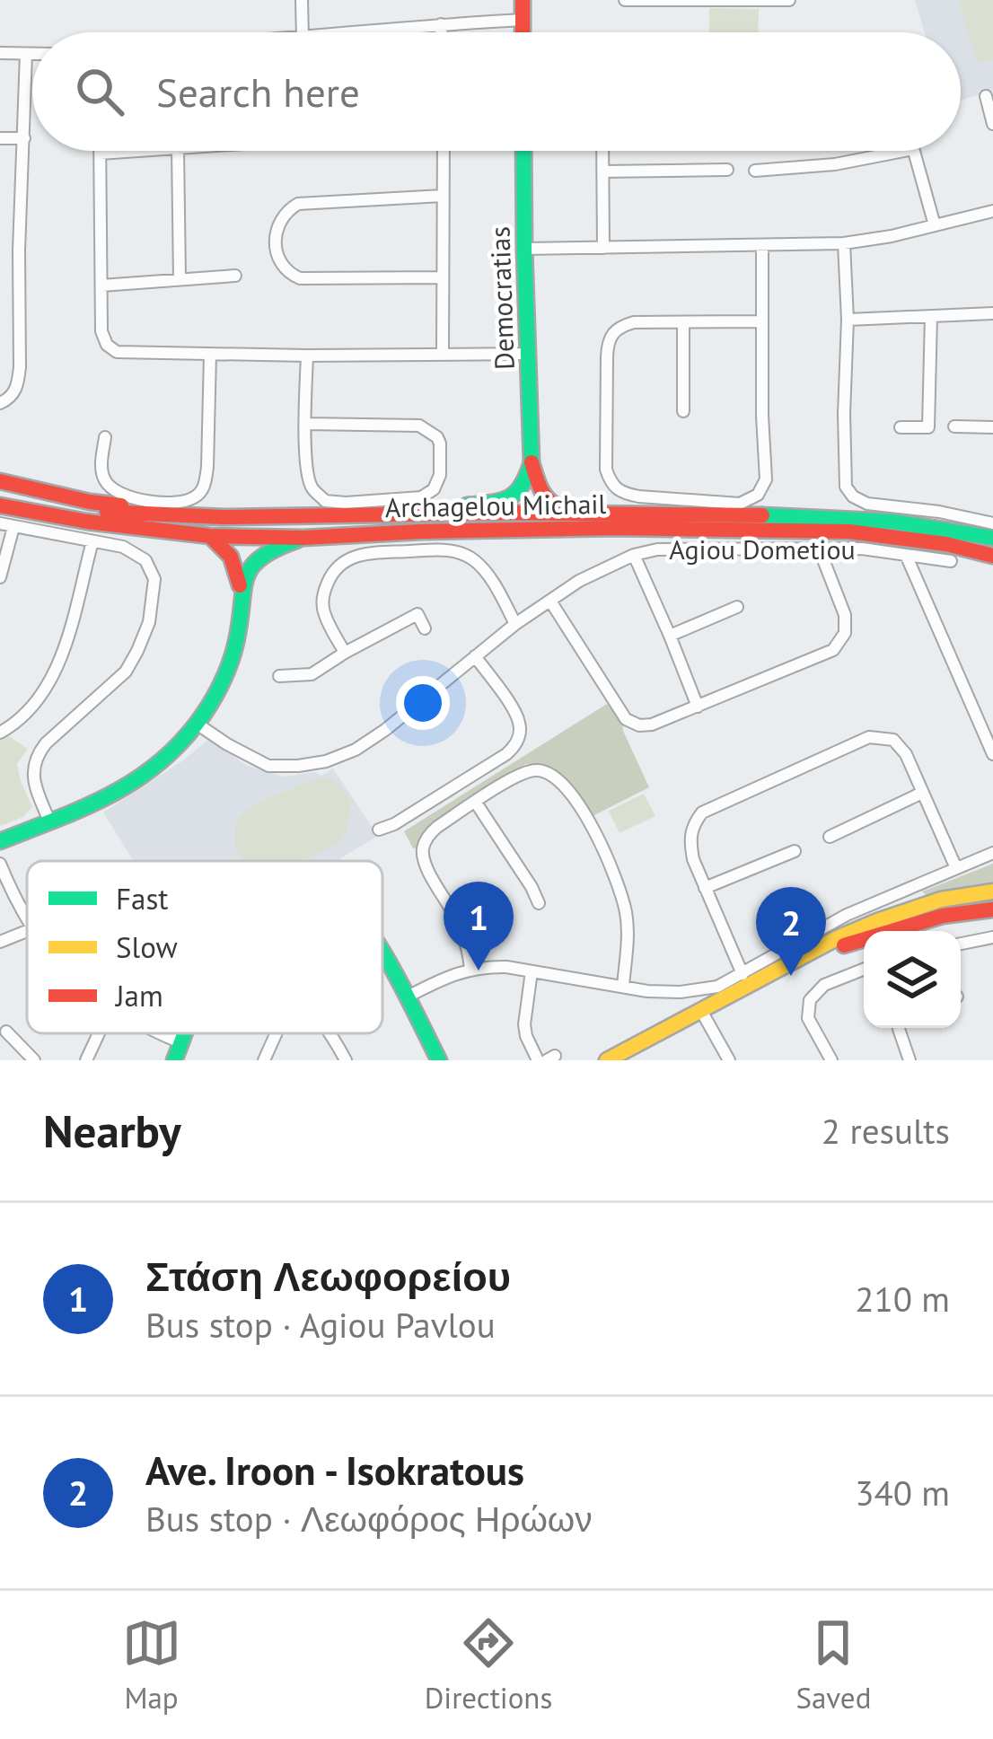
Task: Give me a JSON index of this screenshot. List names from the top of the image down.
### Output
{
  "streets": {
    "main road": ["Democratias", "Archagelou Michail"],
    "street": ["Agiou Dometiou"]
  },
  "crossings": [
    ["Democratias", "Archagelou Michail"]
  ],
  "legend": ["Fast", "Slow", "Jam"],
  "page": {
    "search": "Search here",
    "pins": ["1", "2"],
    "heading": ["Nearby", "2 results"],
    "list": [
      {
        "mark": "1",
        "name": "Στάση Λεωφορείου",
        "note": "Bus stop · Agiou Pavlou",
        "value": "210 m"
      },
      {
        "mark": "2",
        "name": "Ave. Iroon - Isokratous",
        "note": "Bus stop · Λεωφόρος Ηρώων",
        "value": "340 m"
      }
    ],
    "nav": ["Map", "Directions", "Saved"]
  }
}
